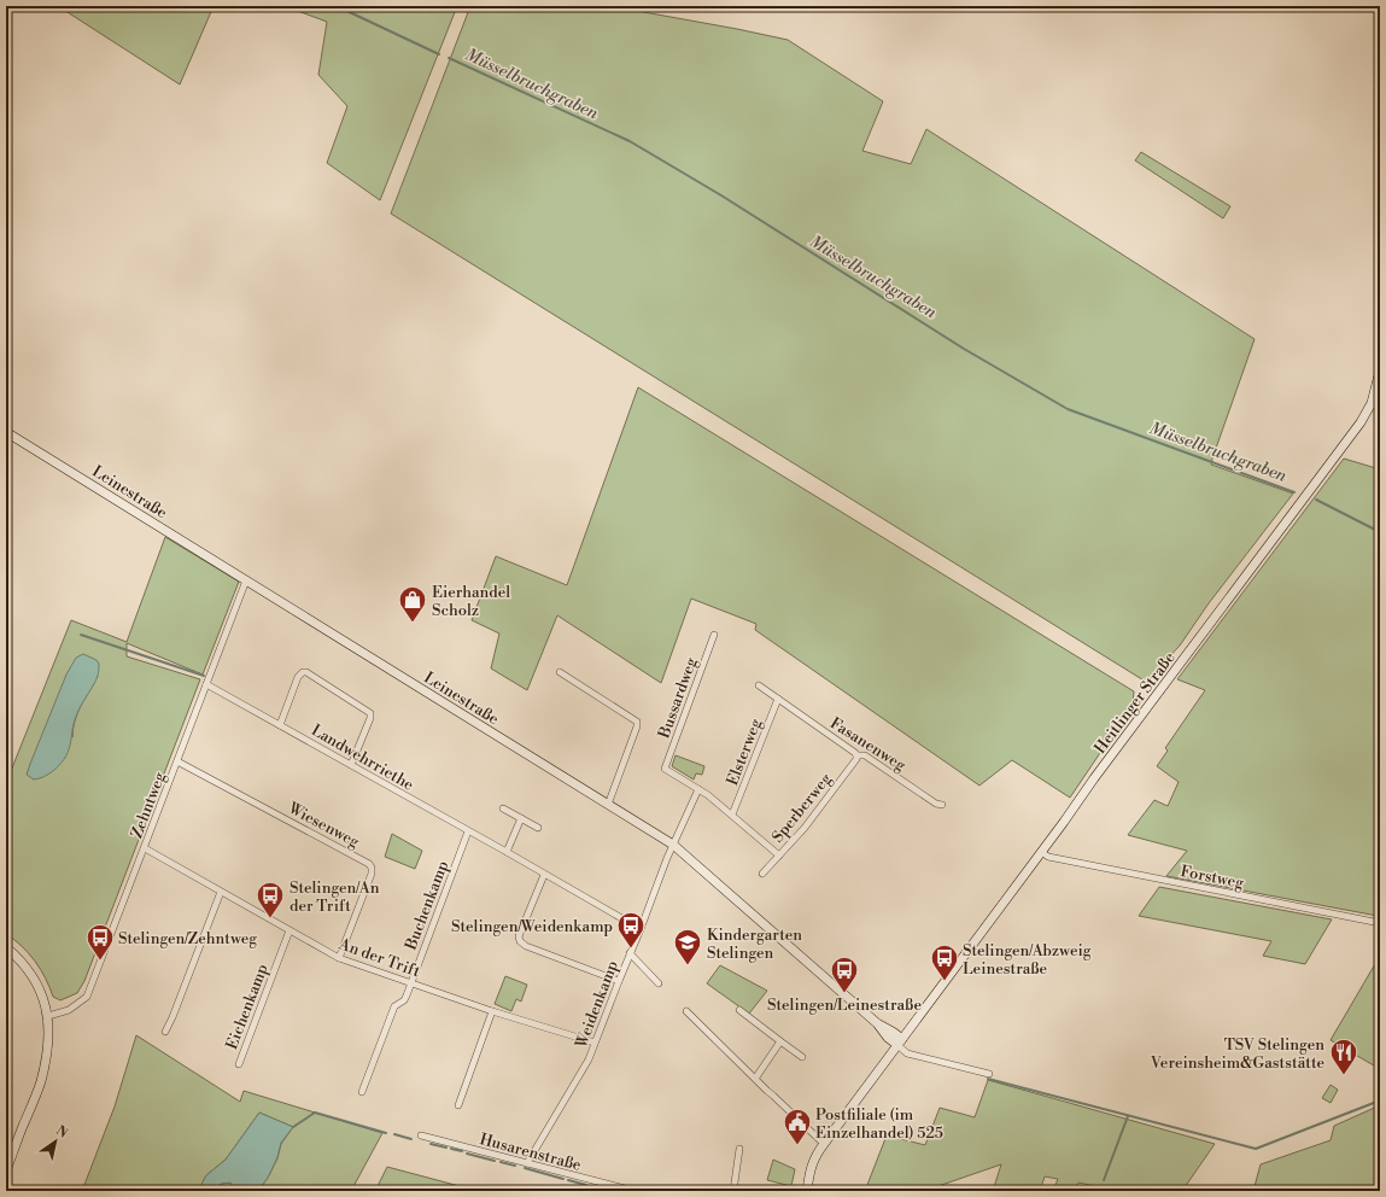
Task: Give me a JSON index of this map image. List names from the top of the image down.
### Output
{
  "streets": {
    "street": [
      "Leinestraße",
      "Bussardweg",
      "Heitlinger Straße",
      "Fasanenweg",
      "Elsterweg",
      "Landwehrriethe",
      "Zehntweg",
      "Sperberweg",
      "Wiesenweg",
      "Forstweg",
      "Buchenkamp",
      "An der Trift",
      "Weidenkamp",
      "Eichenkamp",
      "Husarenstraße"
    ]
  },
  "crossings": [
    ["Leinestraße", "Heitlinger Straße"],
    ["Leinestraße", "Zehntweg"],
    ["Leinestraße", "Weidenkamp"],
    ["Bussardweg", "Weidenkamp"],
    ["Heitlinger Straße", "Forstweg"],
    ["Fasanenweg", "Elsterweg"],
    ["Fasanenweg", "Sperberweg"],
    ["Landwehrriethe", "Zehntweg"],
    ["Landwehrriethe", "Buchenkamp"],
    ["Landwehrriethe", "Weidenkamp"],
    ["Zehntweg", "Wiesenweg"],
    ["Zehntweg", "An der Trift"],
    ["Wiesenweg", "An der Trift"],
    ["Buchenkamp", "An der Trift"],
    ["An der Trift", "Weidenkamp"],
    ["An der Trift", "Eichenkamp"],
    ["Weidenkamp", "Husarenstraße"]
  ],
  "water": ["Müsselbruchgraben"],
  "places": {
    "shop": ["Eierhandel Scholz"],
    "bus stop": [
      "Stelingen/An der Trift",
      "Stelingen/Weidenkamp",
      "Stelingen/Zehntweg",
      "Stelingen/Abzweig Leinestraße",
      "Stelingen/Leinestraße"
    ],
    "school or university": ["Kindergarten Stelingen"],
    "restaurant": ["TSV Stelingen Vereinsheim&Gaststätte"],
    "public building": ["Postfiliale (im Einzelhandel) 525"]
  },
  "north": "top right"
}
